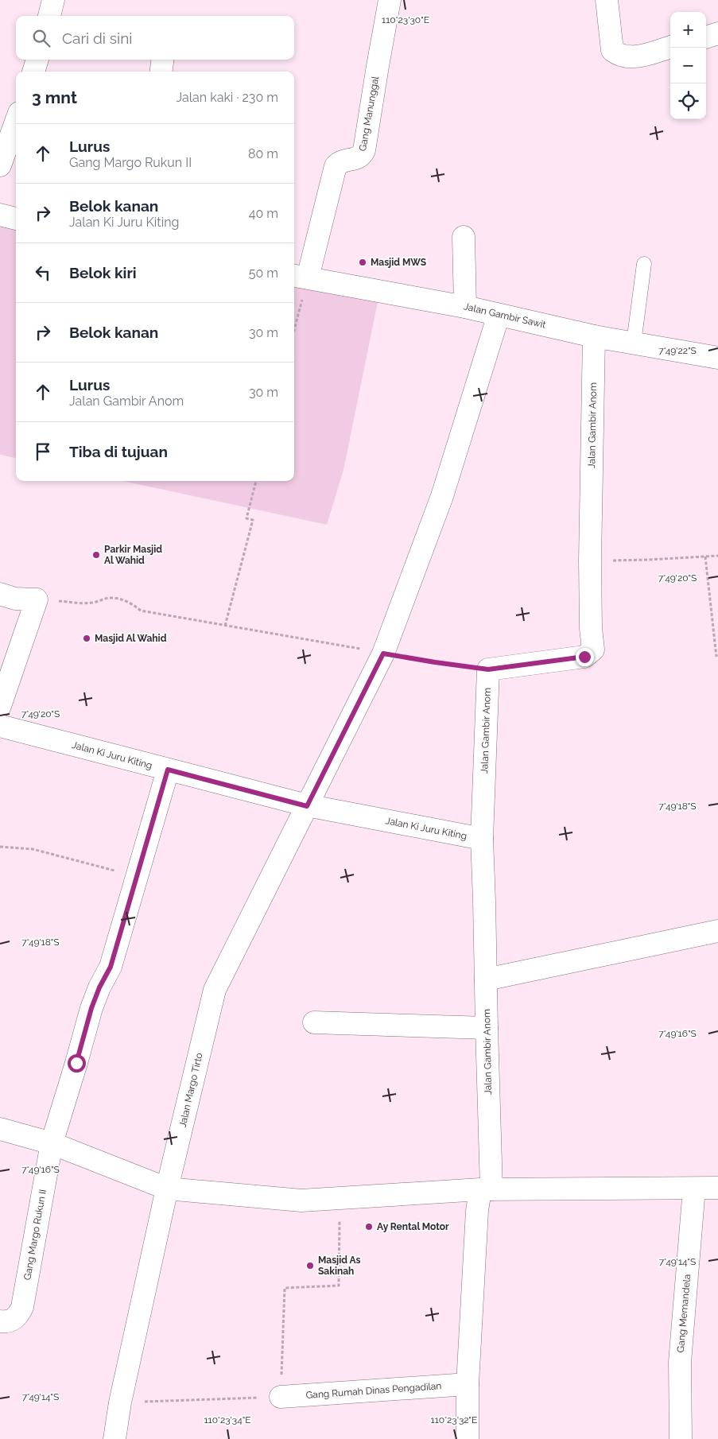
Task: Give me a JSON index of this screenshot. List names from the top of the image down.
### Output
{
  "streets": {
    "street": [
      "Gang Manunggal",
      "Jalan Gambir Sawit",
      "Jalan Gambir Anom",
      "Jalan Ki Juru Kiting",
      "Jalan Margo Tirto",
      "Gang Margo Rukun II",
      "Gang Memandela",
      "Gang Rumah Dinas Pengadilan"
    ]
  },
  "crossings": [
    ["Gang Manunggal", "Jalan Gambir Sawit"],
    ["Jalan Gambir Sawit", "Jalan Gambir Anom"],
    ["Jalan Gambir Sawit", "Jalan Margo Tirto"],
    ["Jalan Gambir Anom", "Jalan Ki Juru Kiting"],
    ["Jalan Gambir Anom", "Gang Rumah Dinas Pengadilan"],
    ["Jalan Ki Juru Kiting", "Jalan Margo Tirto"],
    ["Jalan Ki Juru Kiting", "Gang Margo Rukun II"]
  ],
  "places": [
    "Masjid MWS",
    "Parkir Masjid Al Wahid",
    "Masjid Al Wahid",
    "Ay Rental Motor",
    "Masjid As Sakinah"
  ],
  "page": {
    "map_buttons": ["+", "−"],
    "search": "Cari di sini",
    "heading": ["3 mnt", "Jalan kaki · 230 m"],
    "list": [
      ["Lurus", "Gang Margo Rukun II", "80 m"],
      ["Belok kanan", "Jalan Ki Juru Kiting", "40 m"],
      ["Belok kiri", "50 m"],
      ["Belok kanan", "30 m"],
      ["Lurus", "Jalan Gambir Anom", "30 m"],
      "Tiba di tujuan"
    ]
  },
  "coordinates": [
    "110°23'30\"E",
    "7°49'22\"S",
    "7°49'20\"S",
    "7°49'18\"S",
    "7°49'16\"S",
    "7°49'14\"S",
    "110°23'34\"E",
    "110°23'32\"E"
  ]
}
